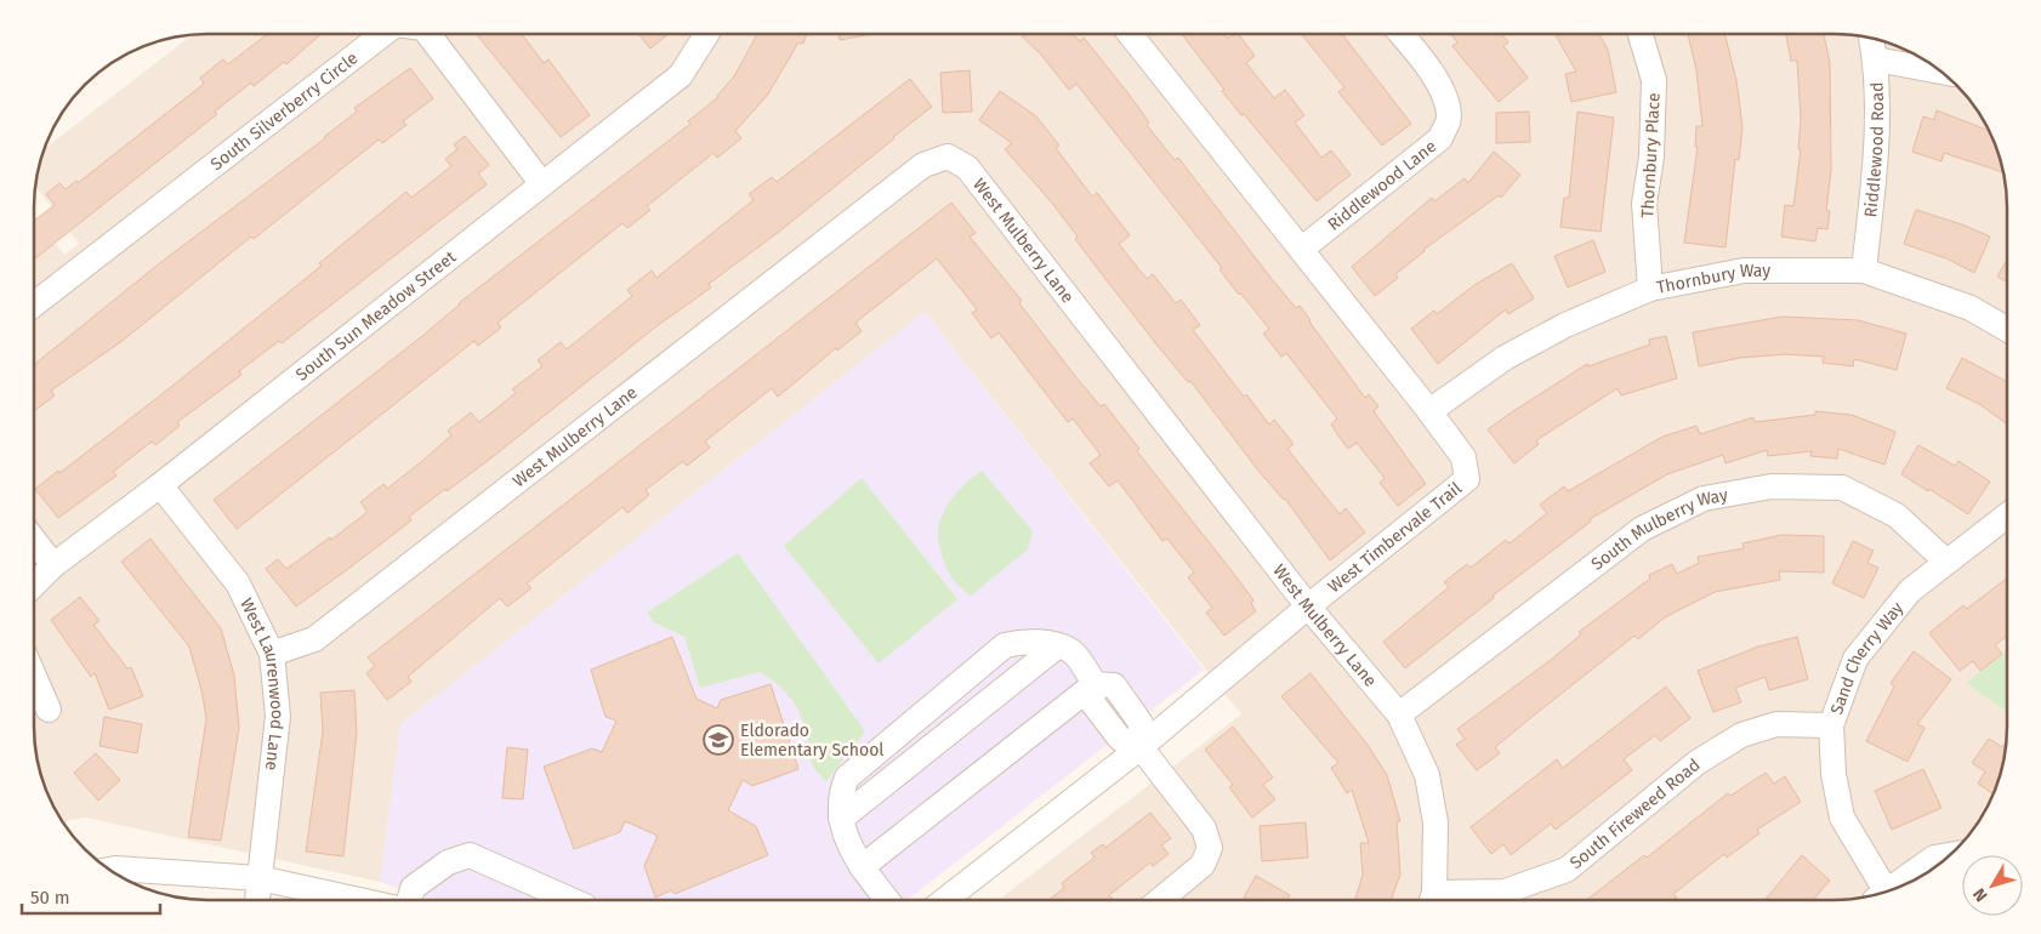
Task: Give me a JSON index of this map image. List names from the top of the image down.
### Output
{
  "streets": {
    "street": [
      "South Silverberry Circle",
      "Riddlewood Road",
      "Thornbury Place",
      "Riddlewood Lane",
      "West Mulberry Lane",
      "Thornbury Way",
      "South Sun Meadow Street",
      "South Mulberry Way",
      "West Timbervale Trail",
      "Sand Cherry Way",
      "West Laurenwood Lane",
      "South Fireweed Road"
    ]
  },
  "crossings": [
    ["South Silverberry Circle", "South Sun Meadow Street"],
    ["Riddlewood Road", "Thornbury Way"],
    ["Thornbury Place", "Thornbury Way"],
    ["Riddlewood Lane", "West Timbervale Trail"],
    ["West Mulberry Lane", "South Mulberry Way"],
    ["West Mulberry Lane", "West Timbervale Trail"],
    ["West Mulberry Lane", "West Laurenwood Lane"],
    ["Thornbury Way", "West Timbervale Trail"],
    ["South Sun Meadow Street", "West Laurenwood Lane"],
    ["South Mulberry Way", "Sand Cherry Way"],
    ["Sand Cherry Way", "South Fireweed Road"]
  ],
  "places": {
    "school or university": ["Eldorado Elementary School"]
  },
  "scale_bar": "50 m",
  "north": "bottom left"
}
